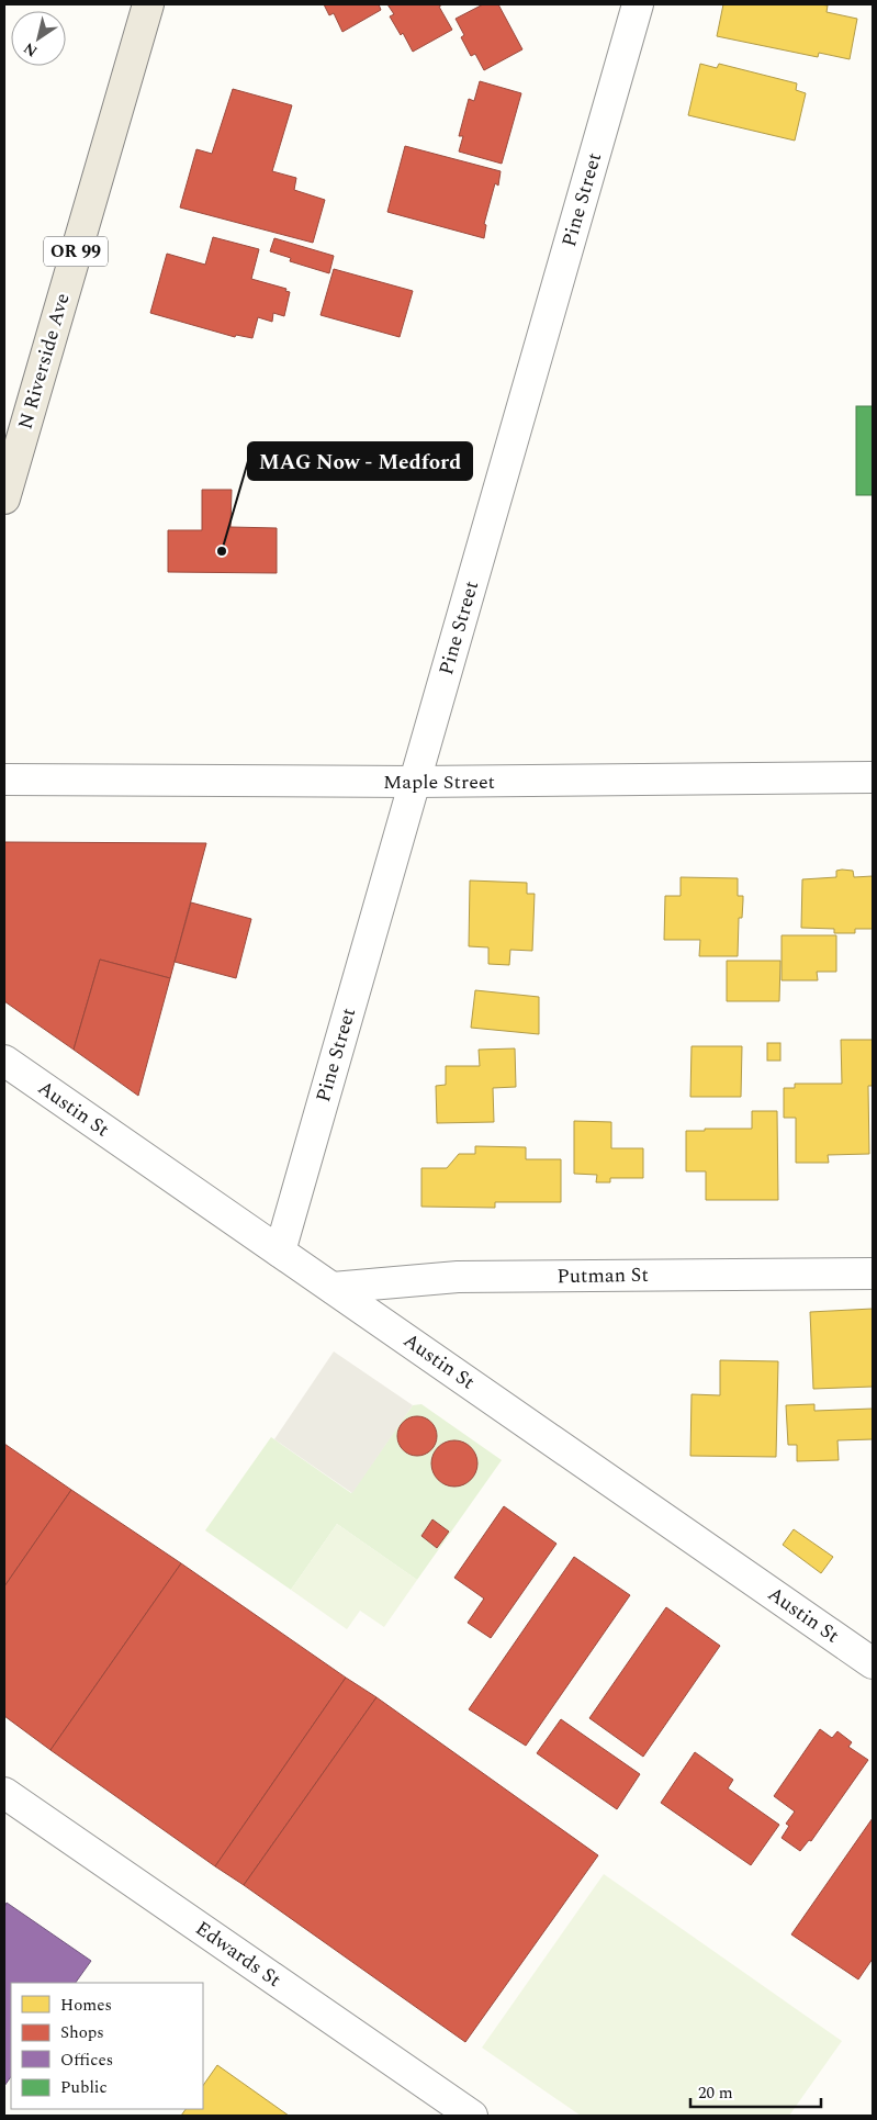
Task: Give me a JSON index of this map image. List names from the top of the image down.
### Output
{
  "streets": {
    "main road": ["OR 99", "N Riverside Ave"],
    "street": [
      "Pine Street",
      "Maple Street",
      "Austin St",
      "Putman St",
      "Edwards St"
    ]
  },
  "crossings": [
    ["Pine Street", "Maple Street"],
    ["Pine Street", "Austin St"],
    ["Austin St", "Putman St"]
  ],
  "places": ["MAG Now - Medford"],
  "legend": [
    "Homes",
    "Shops",
    "Offices",
    "Public"
  ],
  "scale_bar": "20 m",
  "north": "bottom left"
}
